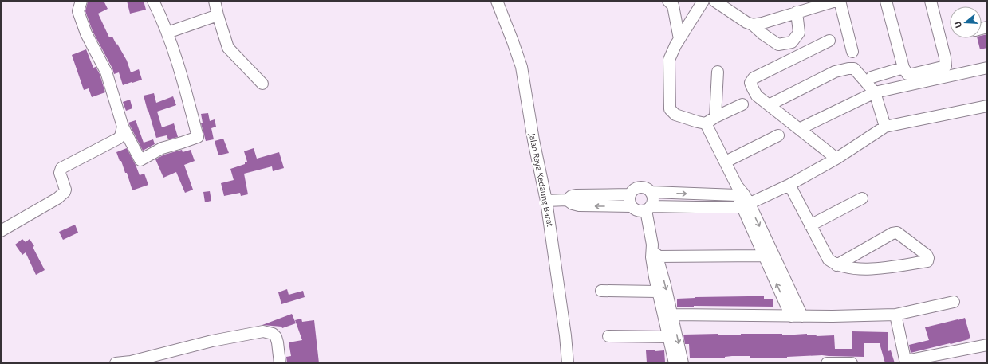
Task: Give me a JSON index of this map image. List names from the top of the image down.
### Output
{
  "streets": {
    "street": ["Jalan Raya Kedaung Barat"]
  },
  "north": "left"
}
